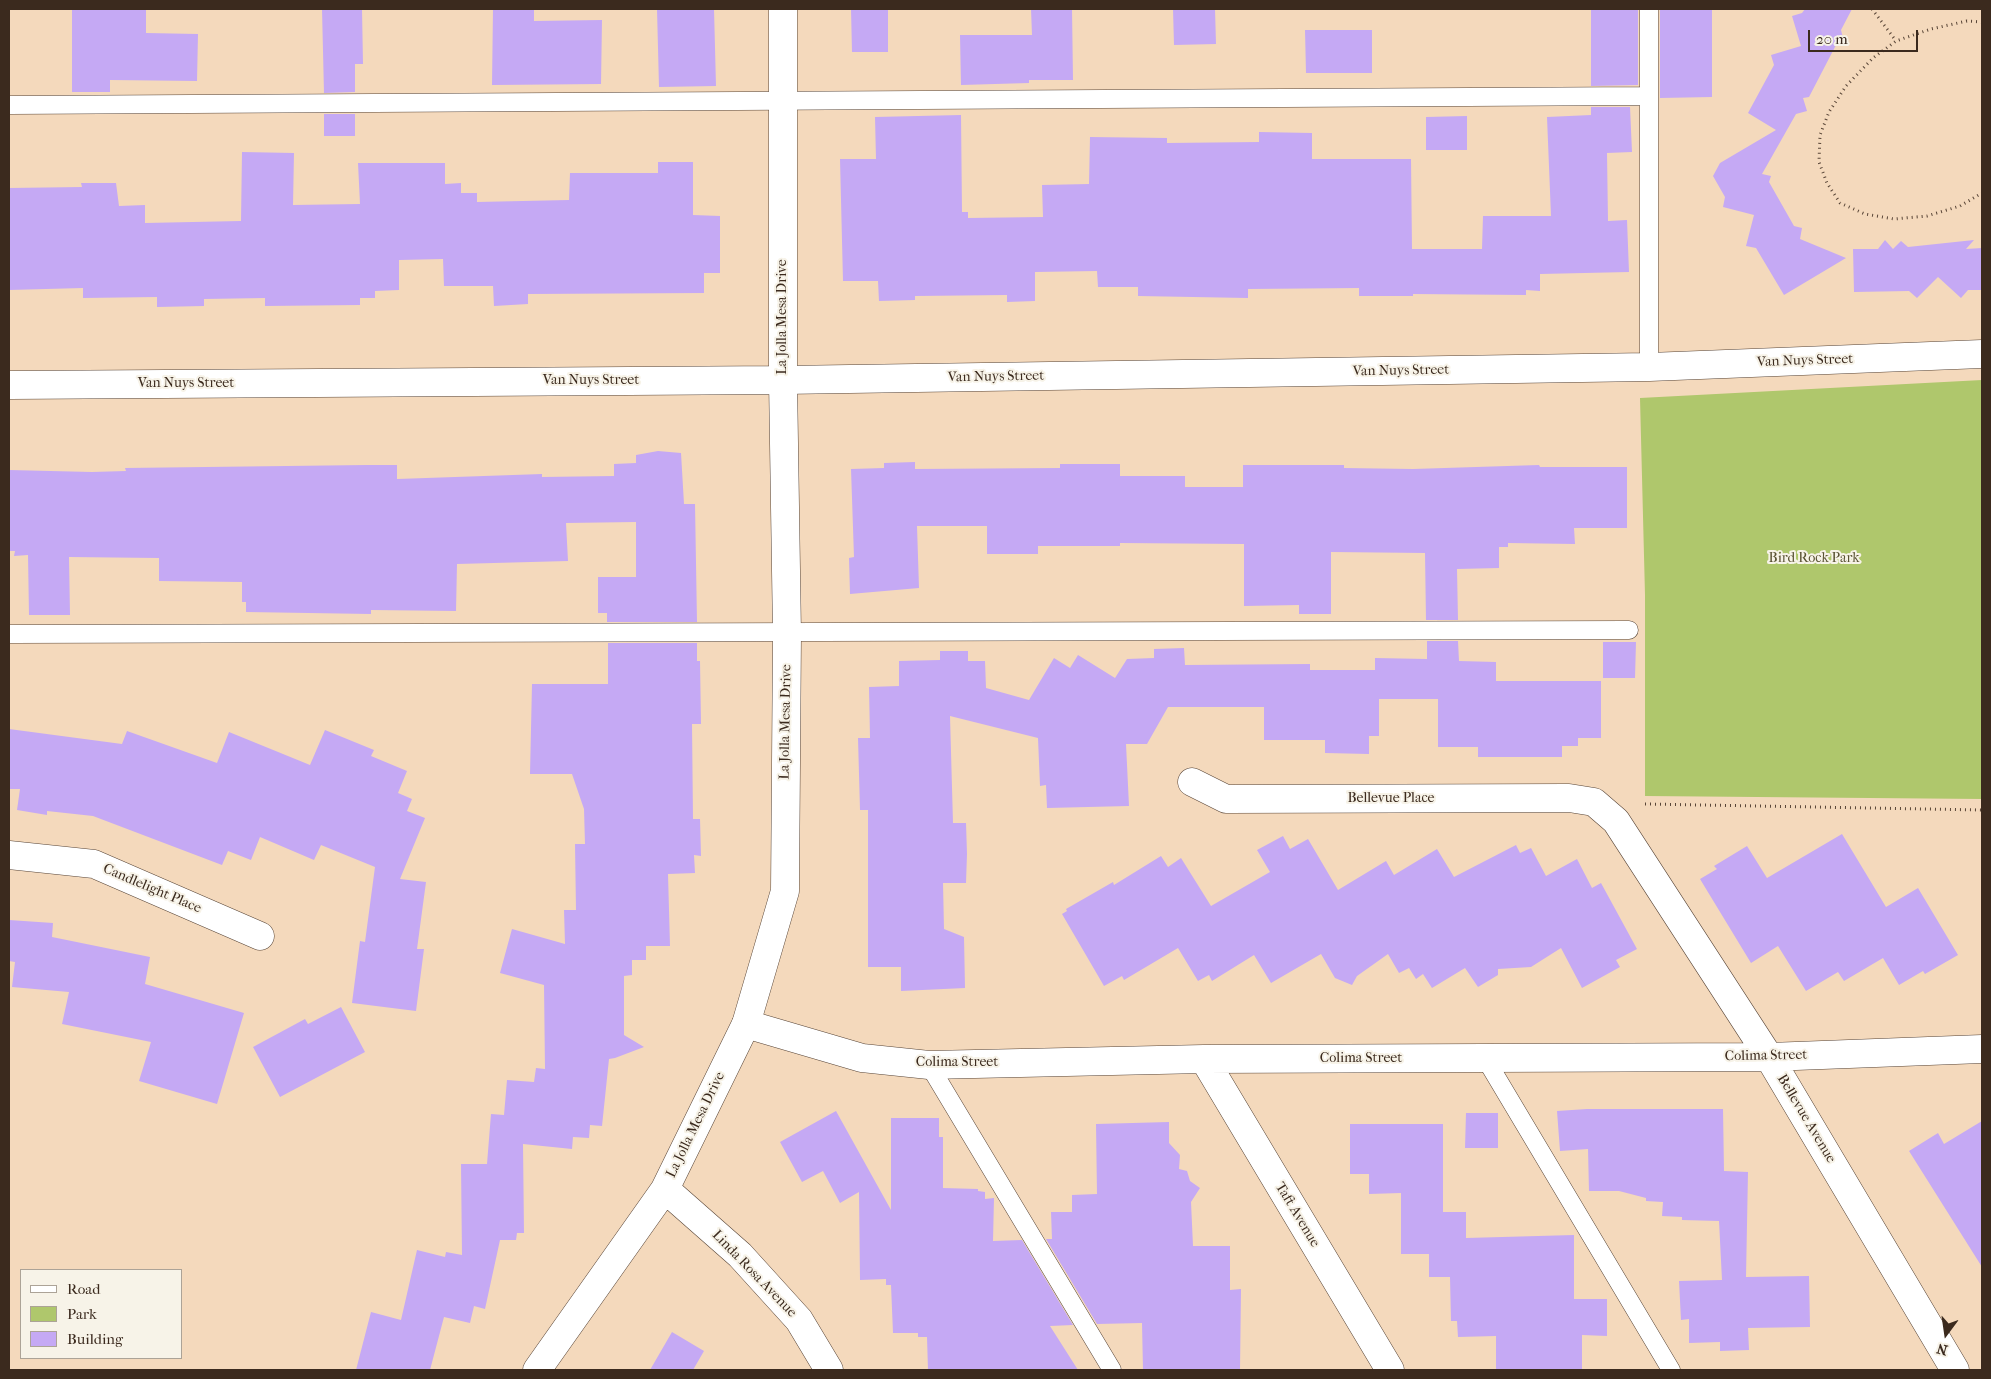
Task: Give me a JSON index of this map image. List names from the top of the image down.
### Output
{
  "streets": {
    "street": [
      "La Jolla Mesa Drive",
      "Van Nuys Street",
      "Bellevue Place",
      "Candlelight Place",
      "Colima Street",
      "Bellevue Avenue",
      "Taft Avenue",
      "Linda Rosa Avenue"
    ]
  },
  "crossings": [
    ["La Jolla Mesa Drive", "Van Nuys Street"],
    ["La Jolla Mesa Drive", "Colima Street"],
    ["La Jolla Mesa Drive", "Linda Rosa Avenue"],
    ["Bellevue Place", "Bellevue Avenue"],
    ["Colima Street", "Bellevue Avenue"],
    ["Colima Street", "Taft Avenue"]
  ],
  "parks": ["Bird Rock Park"],
  "legend": ["Road", "Park", "Building"],
  "scale_bar": "20 m",
  "north": "bottom"
}
